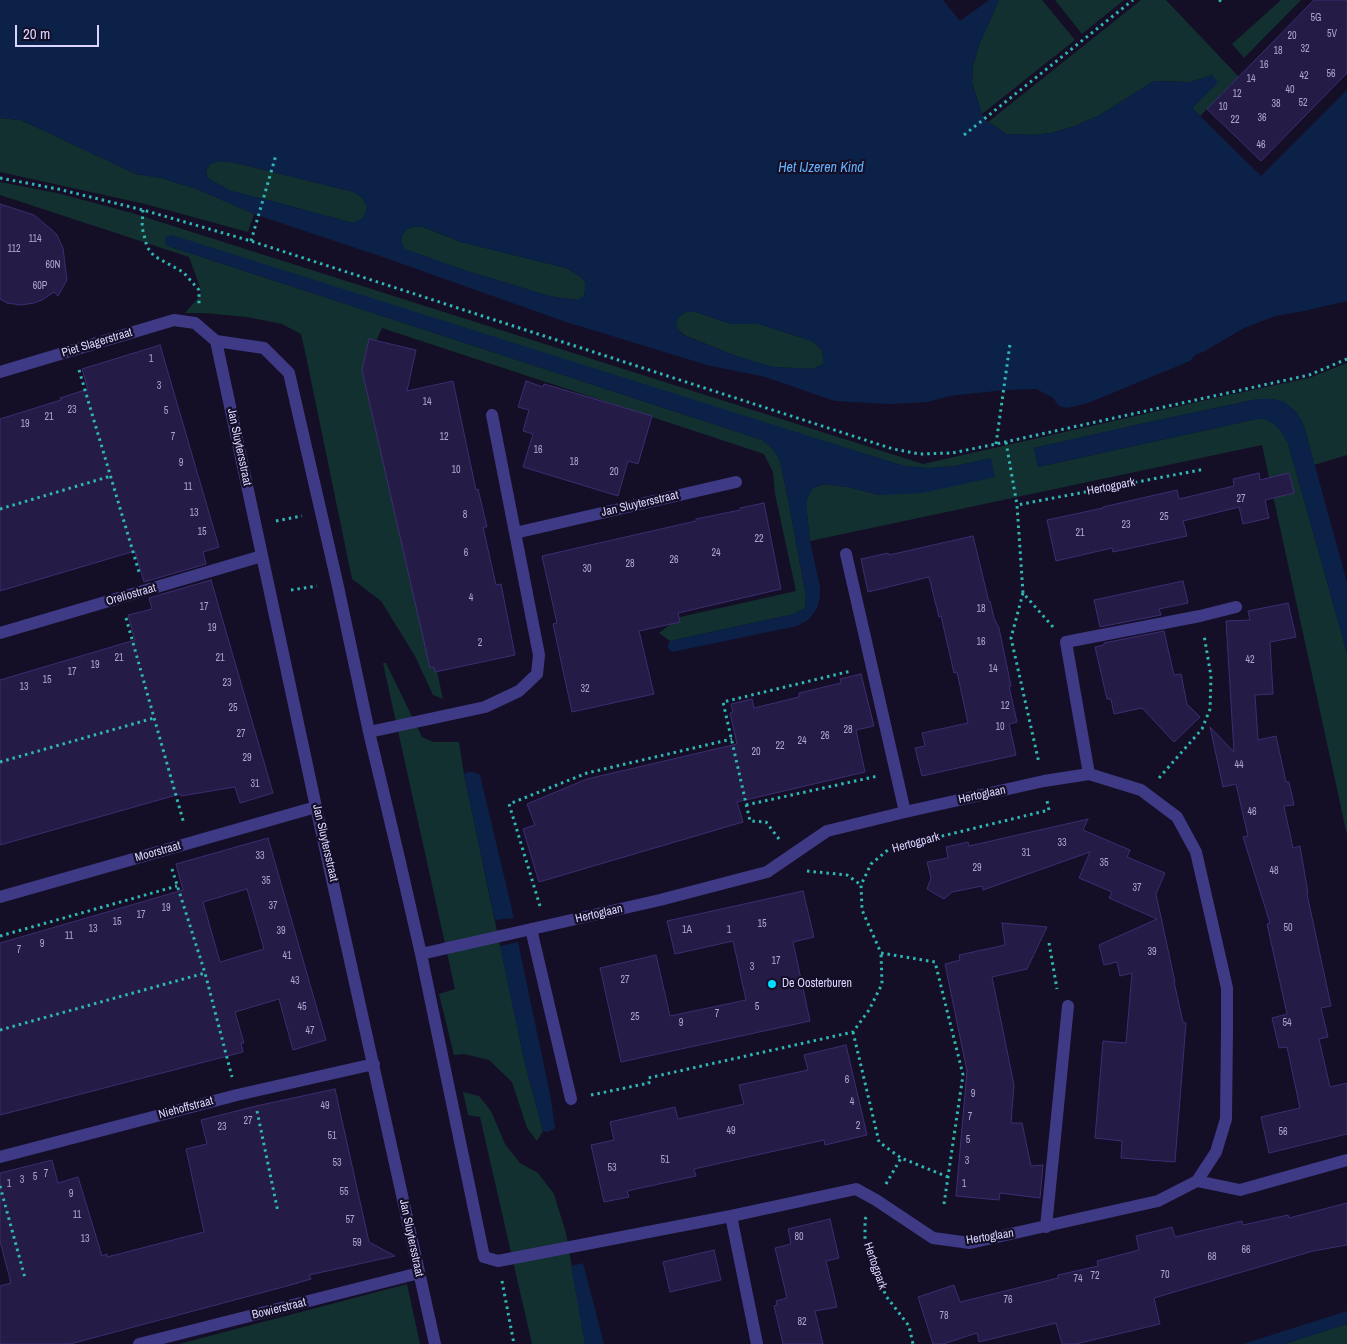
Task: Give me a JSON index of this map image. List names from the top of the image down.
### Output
{
  "streets": {
    "street": [
      "Piet Slagerstraat",
      "Jan Sluytersstraat",
      "Oreliostraat",
      "Hertoglaan",
      "Moorstraat",
      "Niehoffstraat",
      "Bowierstraat"
    ],
    "path": ["Hertogpark"]
  },
  "crossings": [
    ["Jan Sluytersstraat", "Oreliostraat"],
    ["Jan Sluytersstraat", "Moorstraat"],
    ["Jan Sluytersstraat", "Niehoffstraat"],
    ["Jan Sluytersstraat", "Bowierstraat"],
    ["Hertogpark", "Hertoglaan"]
  ],
  "water": ["Het IJzeren Kind"],
  "places": ["De Oosterburen"],
  "house_numbers": [
    "5G",
    "5V",
    "20",
    "32",
    "18",
    "16",
    "56",
    "42",
    "14",
    "40",
    "12",
    "52",
    "38",
    "10",
    "36",
    "22",
    "46",
    "114",
    "112",
    "60N",
    "60P",
    "1",
    "3",
    "14",
    "23",
    "5",
    "21",
    "19",
    "7",
    "12",
    "16",
    "18",
    "9",
    "10",
    "20",
    "11",
    "27",
    "13",
    "8",
    "25",
    "23",
    "15",
    "21",
    "22",
    "6",
    "24",
    "26",
    "28",
    "30",
    "4",
    "17",
    "18",
    "19",
    "16",
    "2",
    "21",
    "21",
    "42",
    "19",
    "14",
    "17",
    "15",
    "23",
    "13",
    "32",
    "12",
    "25",
    "10",
    "28",
    "27",
    "26",
    "24",
    "22",
    "20",
    "29",
    "44",
    "31",
    "46",
    "33",
    "31",
    "33",
    "35",
    "29",
    "48",
    "35",
    "37",
    "37",
    "19",
    "17",
    "15",
    "15",
    "50",
    "13",
    "1A",
    "1",
    "39",
    "11",
    "9",
    "7",
    "39",
    "41",
    "17",
    "3",
    "27",
    "43",
    "45",
    "5",
    "7",
    "25",
    "9",
    "54",
    "47",
    "6",
    "9",
    "4",
    "49",
    "7",
    "27",
    "2",
    "23",
    "49",
    "56",
    "51",
    "5",
    "51",
    "3",
    "53",
    "53",
    "7",
    "5",
    "3",
    "1",
    "1",
    "55",
    "9",
    "11",
    "57",
    "80",
    "13",
    "59",
    "66",
    "68",
    "70",
    "72",
    "74",
    "76",
    "78",
    "82"
  ],
  "scale_bar": "20 m"
}
